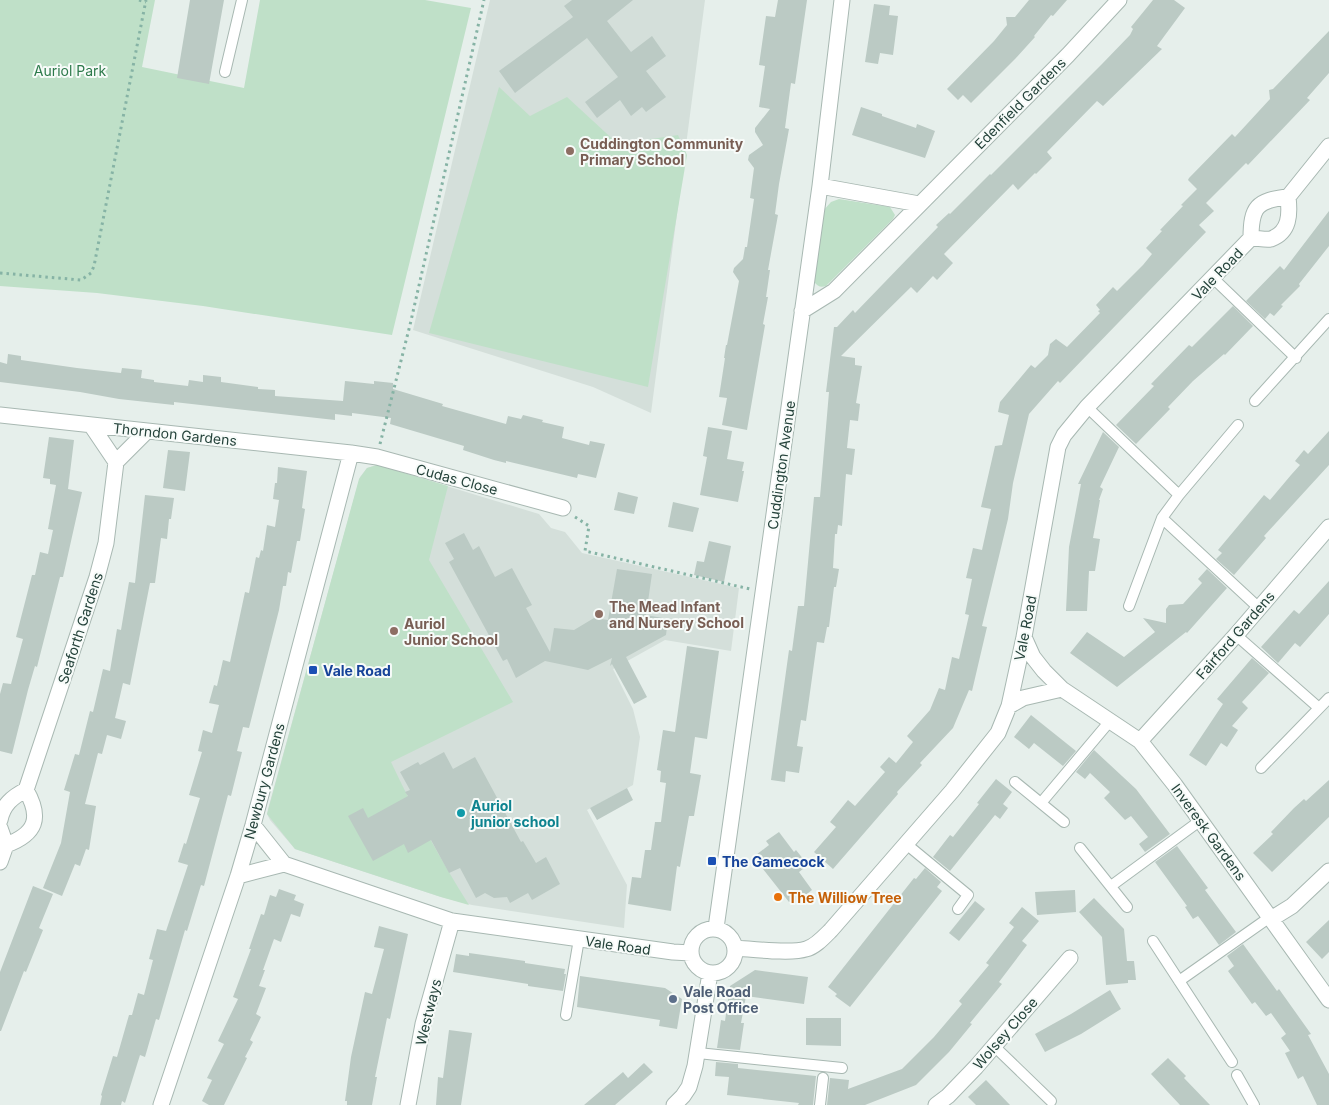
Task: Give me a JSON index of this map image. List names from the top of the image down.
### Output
{
  "streets": {
    "street": [
      "Edenfield Gardens",
      "Vale Road",
      "Thorndon Gardens",
      "Cuddington Avenue",
      "Cudas Close",
      "Seaforth Gardens",
      "Fairford Gardens",
      "Newbury Gardens",
      "Inveresk Gardens",
      "Westways",
      "Wolsey Close"
    ]
  },
  "crossings": [
    ["Edenfield Gardens", "Cuddington Avenue"],
    ["Vale Road", "Cuddington Avenue"],
    ["Vale Road", "Inveresk Gardens"],
    ["Vale Road", "Westways"],
    ["Thorndon Gardens", "Cudas Close"],
    ["Thorndon Gardens", "Newbury Gardens"],
    ["Cudas Close", "Newbury Gardens"],
    ["Fairford Gardens", "Inveresk Gardens"]
  ],
  "parks": ["Auriol Park"],
  "places": {
    "other": [
      "Cuddington Community Primary School",
      "The Mead Infant and Nursery School",
      "Auriol Junior School",
      "Auriol junior school",
      "The Williow Tree",
      "Vale Road Post Office"
    ],
    "transit": ["Vale Road", "The Gamecock"]
  }
}
